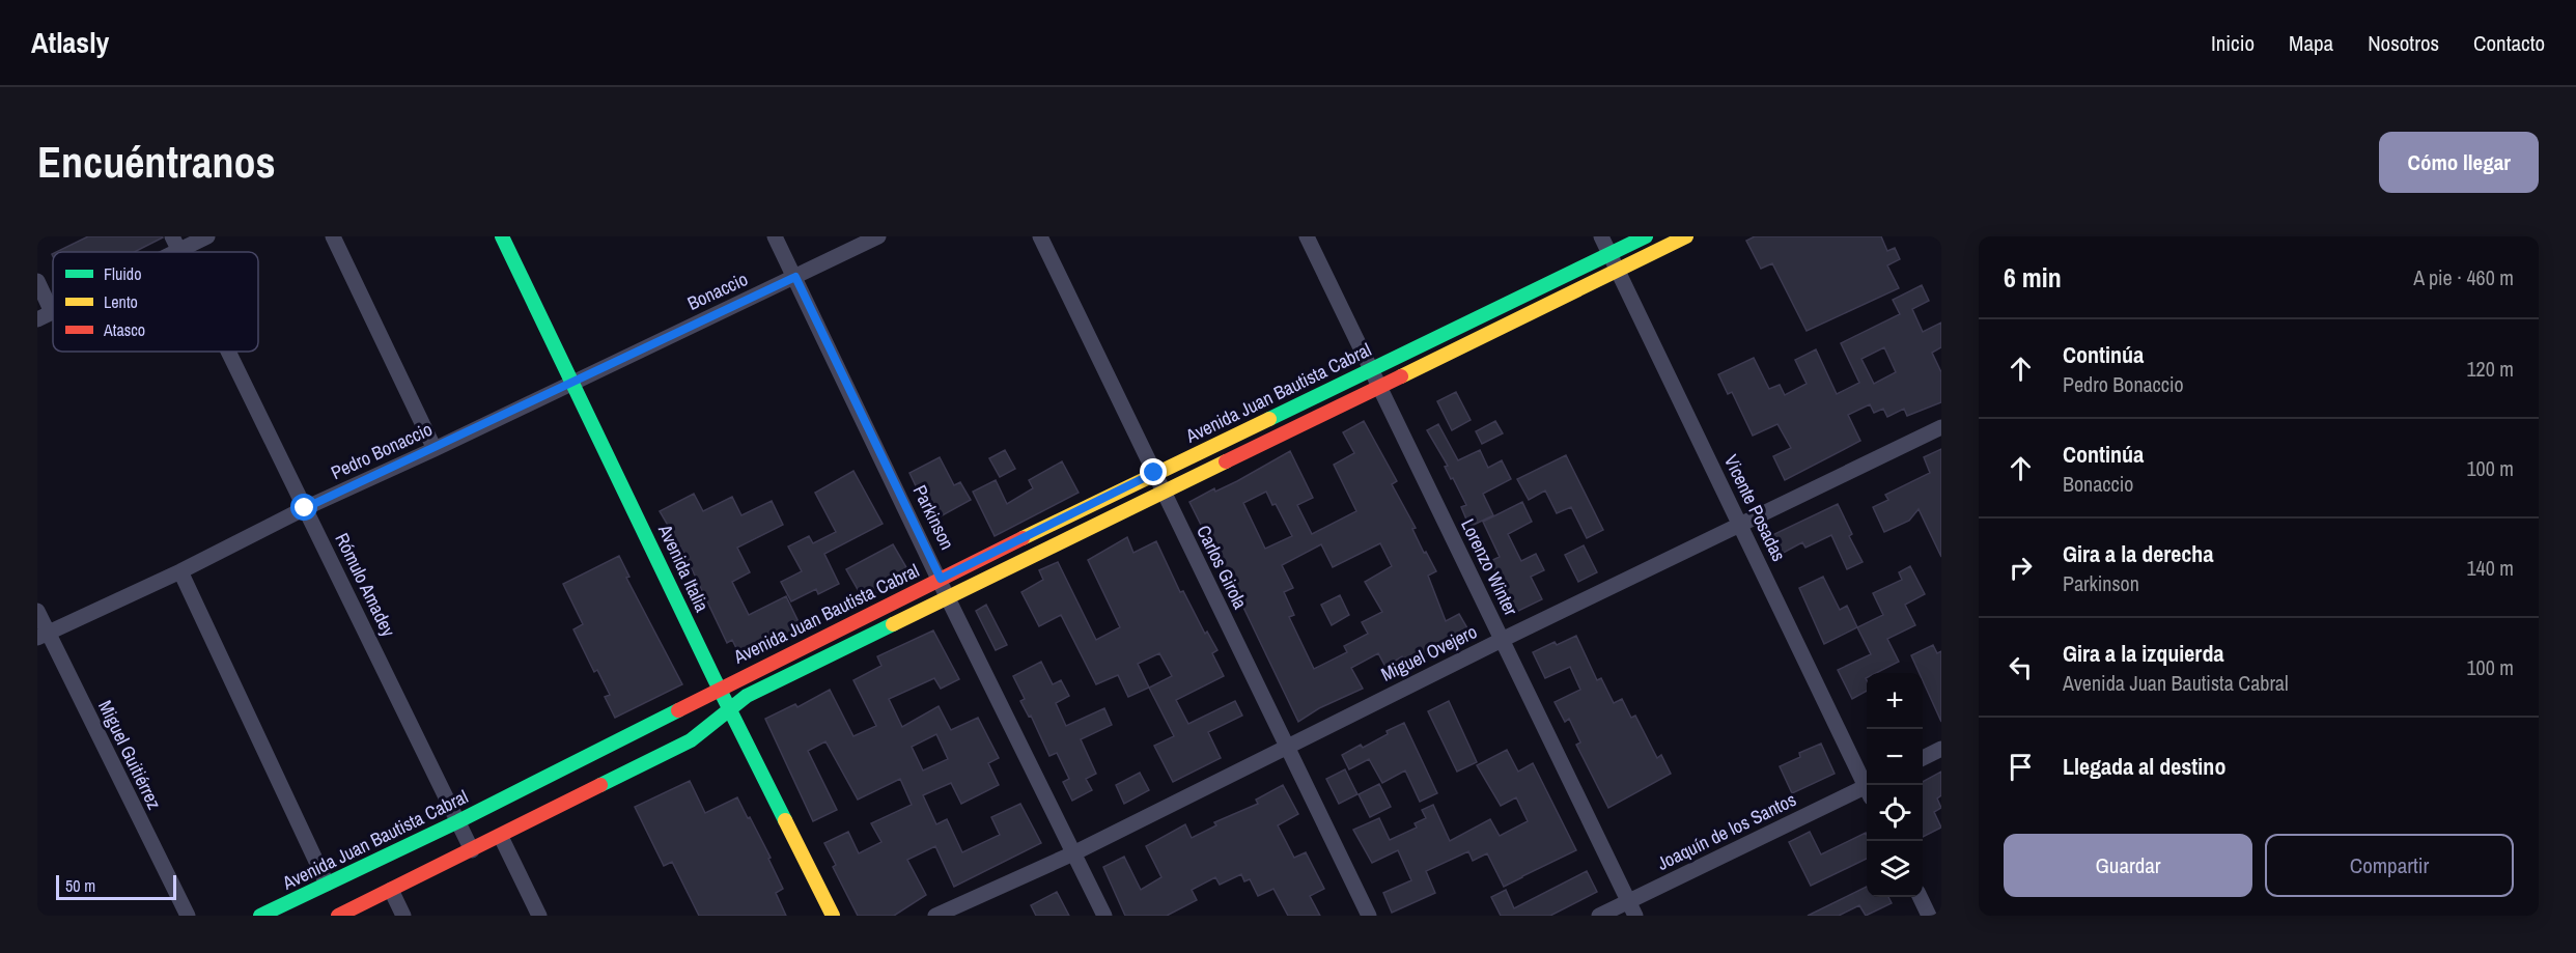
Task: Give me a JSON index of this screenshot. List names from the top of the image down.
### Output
{
  "streets": {
    "main road": ["Avenida Juan Bautista Cabral", "Avenida Italia"],
    "street": [
      "Bonaccio",
      "Pedro Bonaccio",
      "Vicente Posadas",
      "Parkinson",
      "Carlos Girola",
      "Lorenzo Winter",
      "Rómulo Amadey",
      "Miguel Ovejero",
      "Miguel Guitiérrez",
      "Joaquín de los Santos"
    ]
  },
  "crossings": [
    ["Bonaccio", "Pedro Bonaccio"],
    ["Bonaccio", "Parkinson"],
    ["Bonaccio", "Avenida Italia"],
    ["Avenida Juan Bautista Cabral", "Vicente Posadas"],
    ["Avenida Juan Bautista Cabral", "Parkinson"],
    ["Avenida Juan Bautista Cabral", "Carlos Girola"],
    ["Avenida Juan Bautista Cabral", "Lorenzo Winter"],
    ["Avenida Juan Bautista Cabral", "Avenida Italia"],
    ["Avenida Juan Bautista Cabral", "Rómulo Amadey"],
    ["Pedro Bonaccio", "Avenida Italia"],
    ["Pedro Bonaccio", "Rómulo Amadey"],
    ["Pedro Bonaccio", "Miguel Guitiérrez"],
    ["Vicente Posadas", "Miguel Ovejero"],
    ["Parkinson", "Miguel Ovejero"],
    ["Carlos Girola", "Miguel Ovejero"],
    ["Lorenzo Winter", "Miguel Ovejero"],
    ["Lorenzo Winter", "Joaquín de los Santos"]
  ],
  "legend": ["Fluido", "Lento", "Atasco"],
  "scale_bar": "50 m",
  "page": {
    "header": "Atlasly",
    "nav": [
      "Inicio",
      "Mapa",
      "Nosotros",
      "Contacto"
    ],
    "buttons": [
      "Cómo llegar",
      ["Guardar", "Compartir"]
    ],
    "title": "Encuéntranos",
    "heading": ["6 min", "A pie · 460 m"],
    "list": [
      ["Continúa", "Pedro Bonaccio", "120 m"],
      ["Continúa", "Bonaccio", "100 m"],
      ["Gira a la derecha", "Parkinson", "140 m"],
      ["Gira a la izquierda", "Avenida Juan Bautista Cabral", "100 m"],
      "Llegada al destino"
    ],
    "map_buttons": ["+", "−"],
    "scale": "50 m"
  }
}
